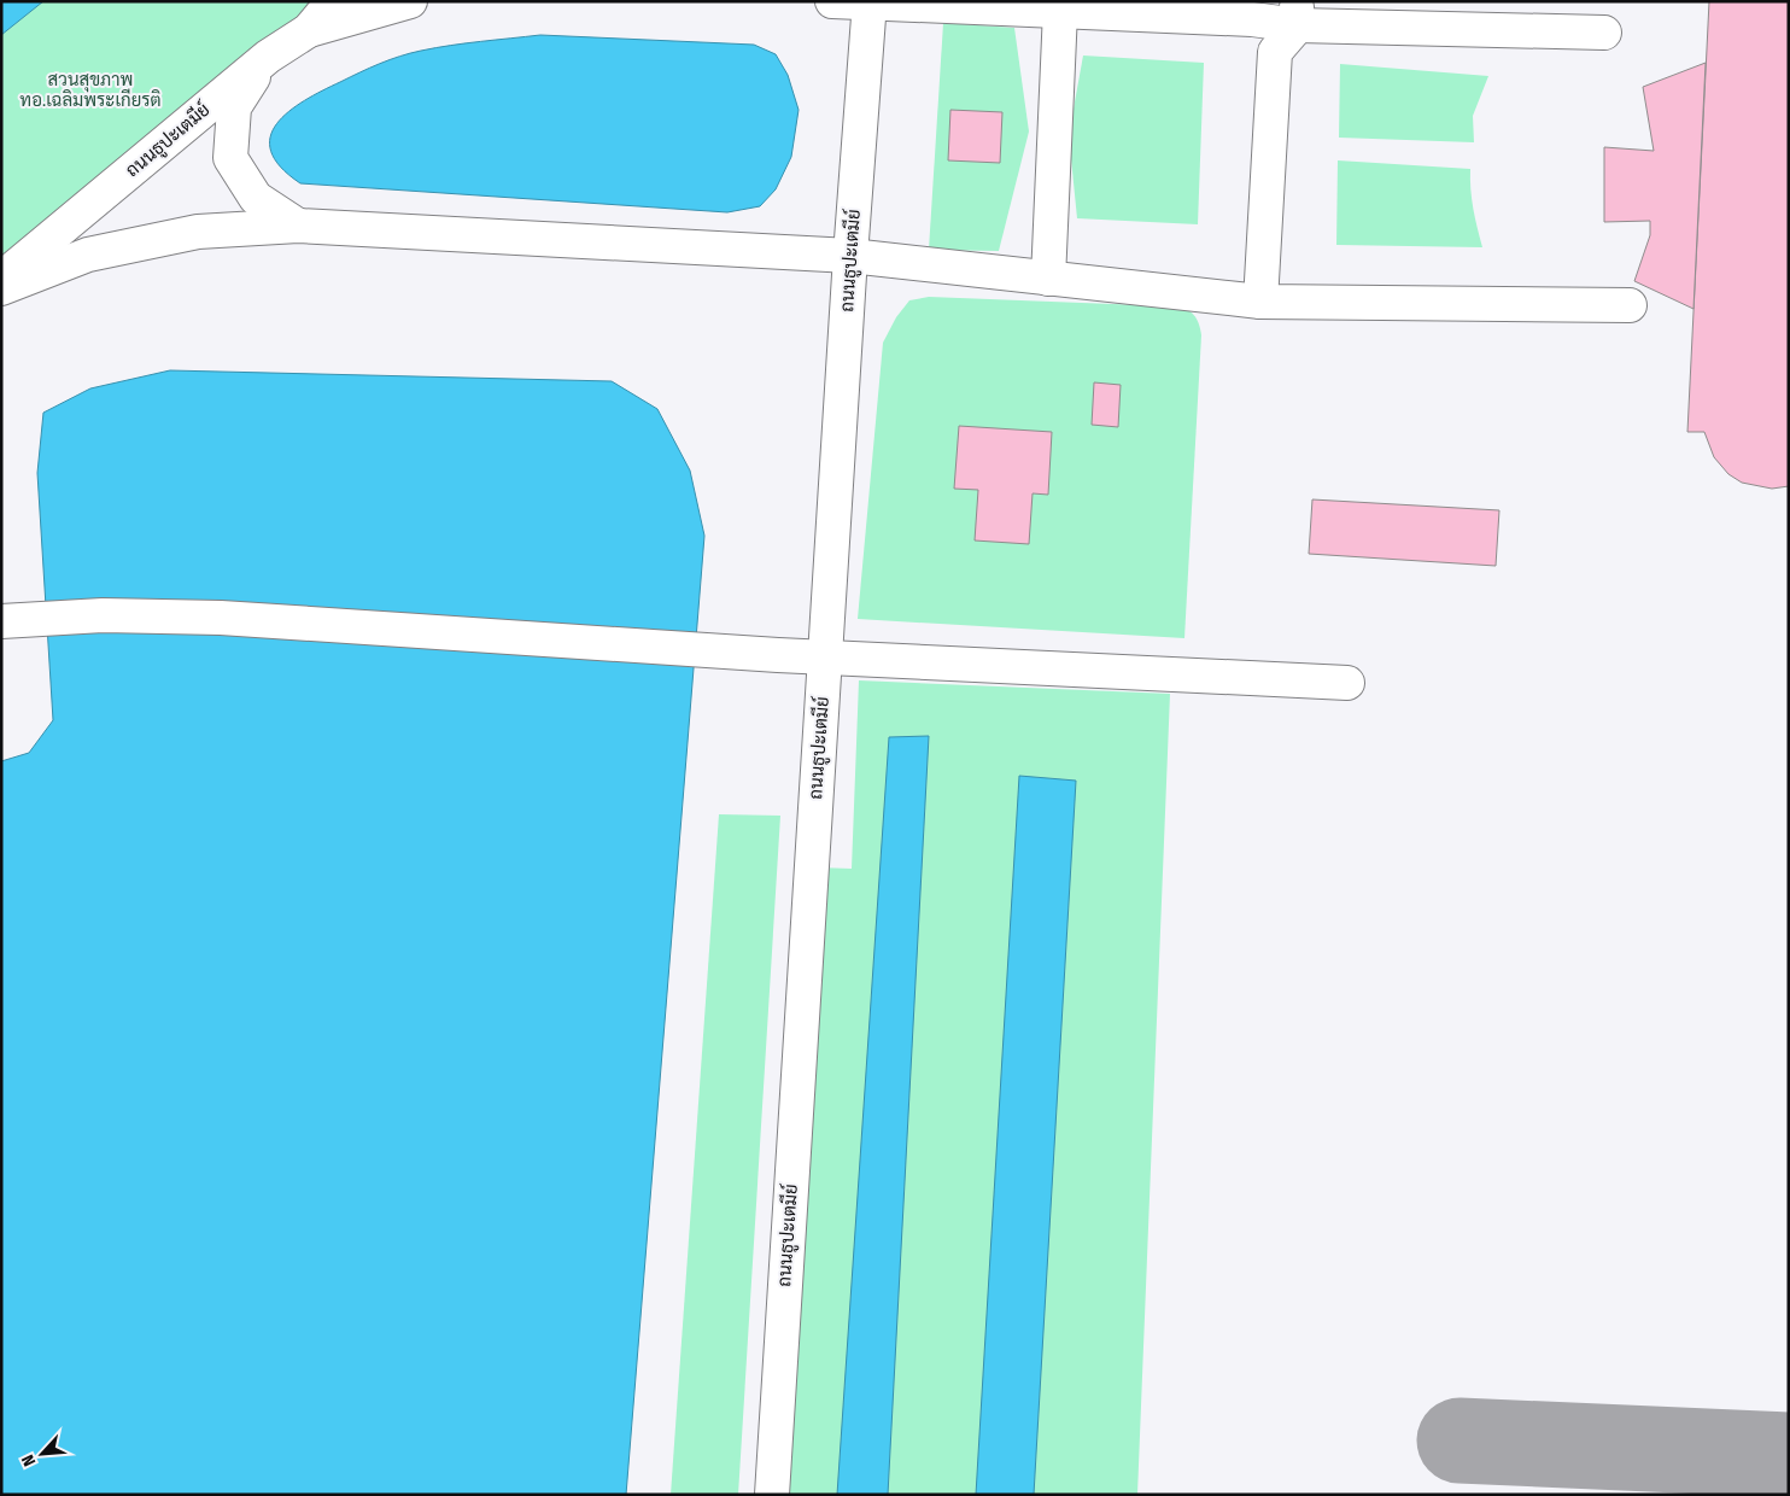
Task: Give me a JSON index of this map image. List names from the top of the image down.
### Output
{
  "streets": {
    "street": ["ถนนธูปะเตมีย์"]
  },
  "parks": ["สวนสุขภาพ ทอ.เฉลิมพระเกียรติ"],
  "north": "bottom left"
}
